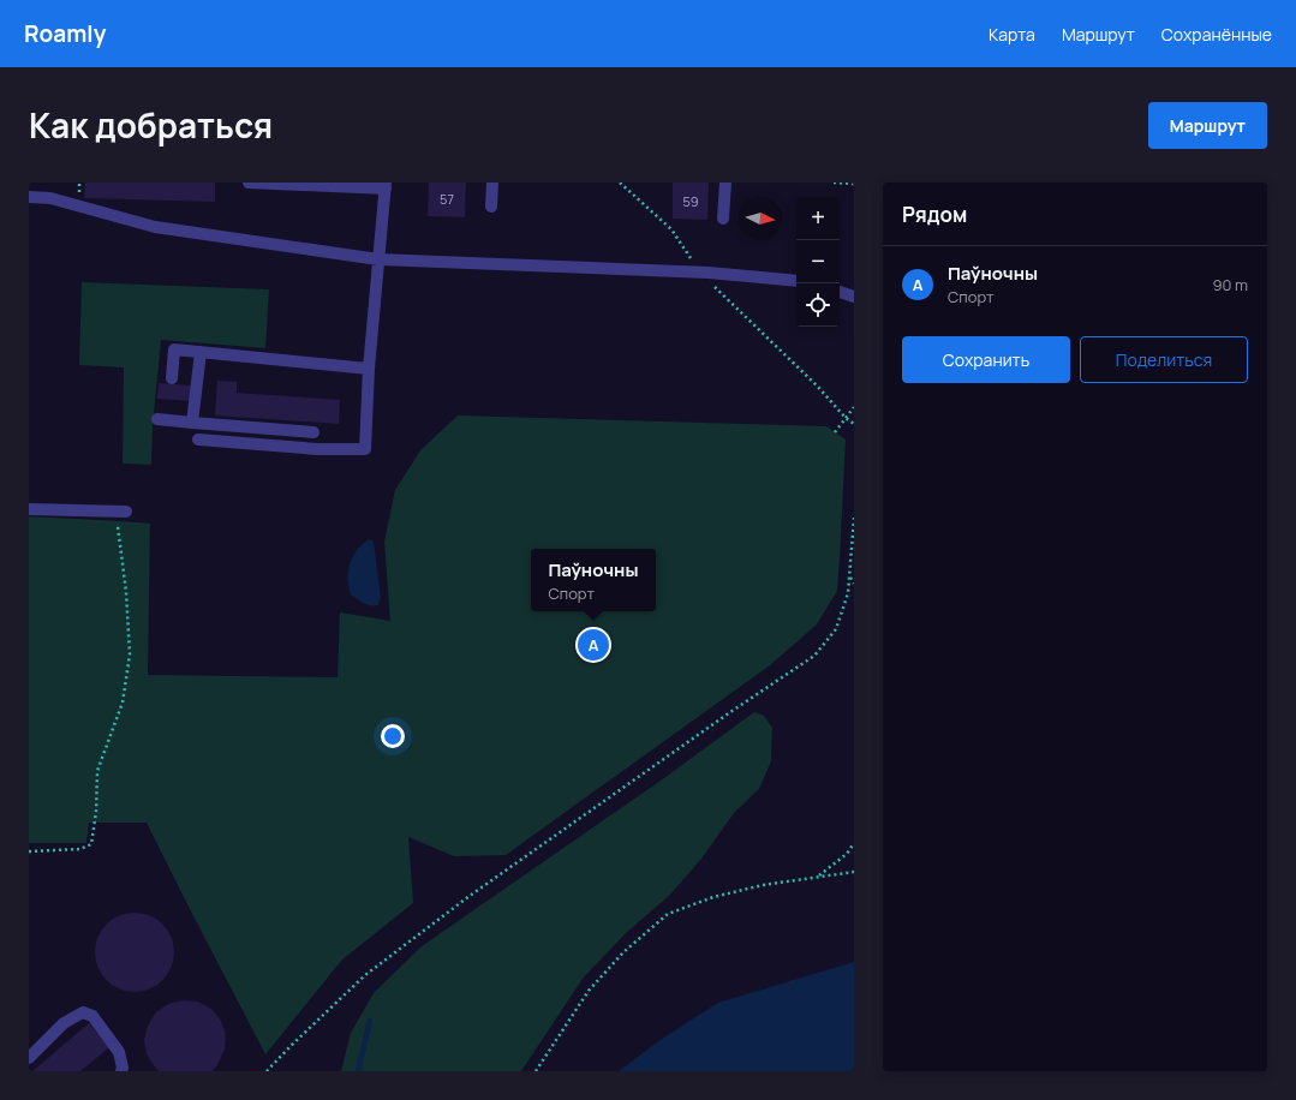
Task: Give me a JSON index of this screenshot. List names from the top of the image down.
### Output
{
  "house_numbers": ["57", "59"],
  "north": "right",
  "page": {
    "header": "Roamly",
    "nav": ["Карта", "Маршрут", "Сохранённые"],
    "title": "Как добраться",
    "buttons": [
      "Маршрут",
      ["Сохранить", "Поделиться"]
    ],
    "heading": "Рядом",
    "map_buttons": ["+", "−"],
    "list": [
      {
        "mark": "A",
        "name": "Паўночны",
        "note": "Спорт",
        "value": "90 m"
      }
    ],
    "popup": ["Паўночны", "Спорт"],
    "pins": "A"
  }
}
